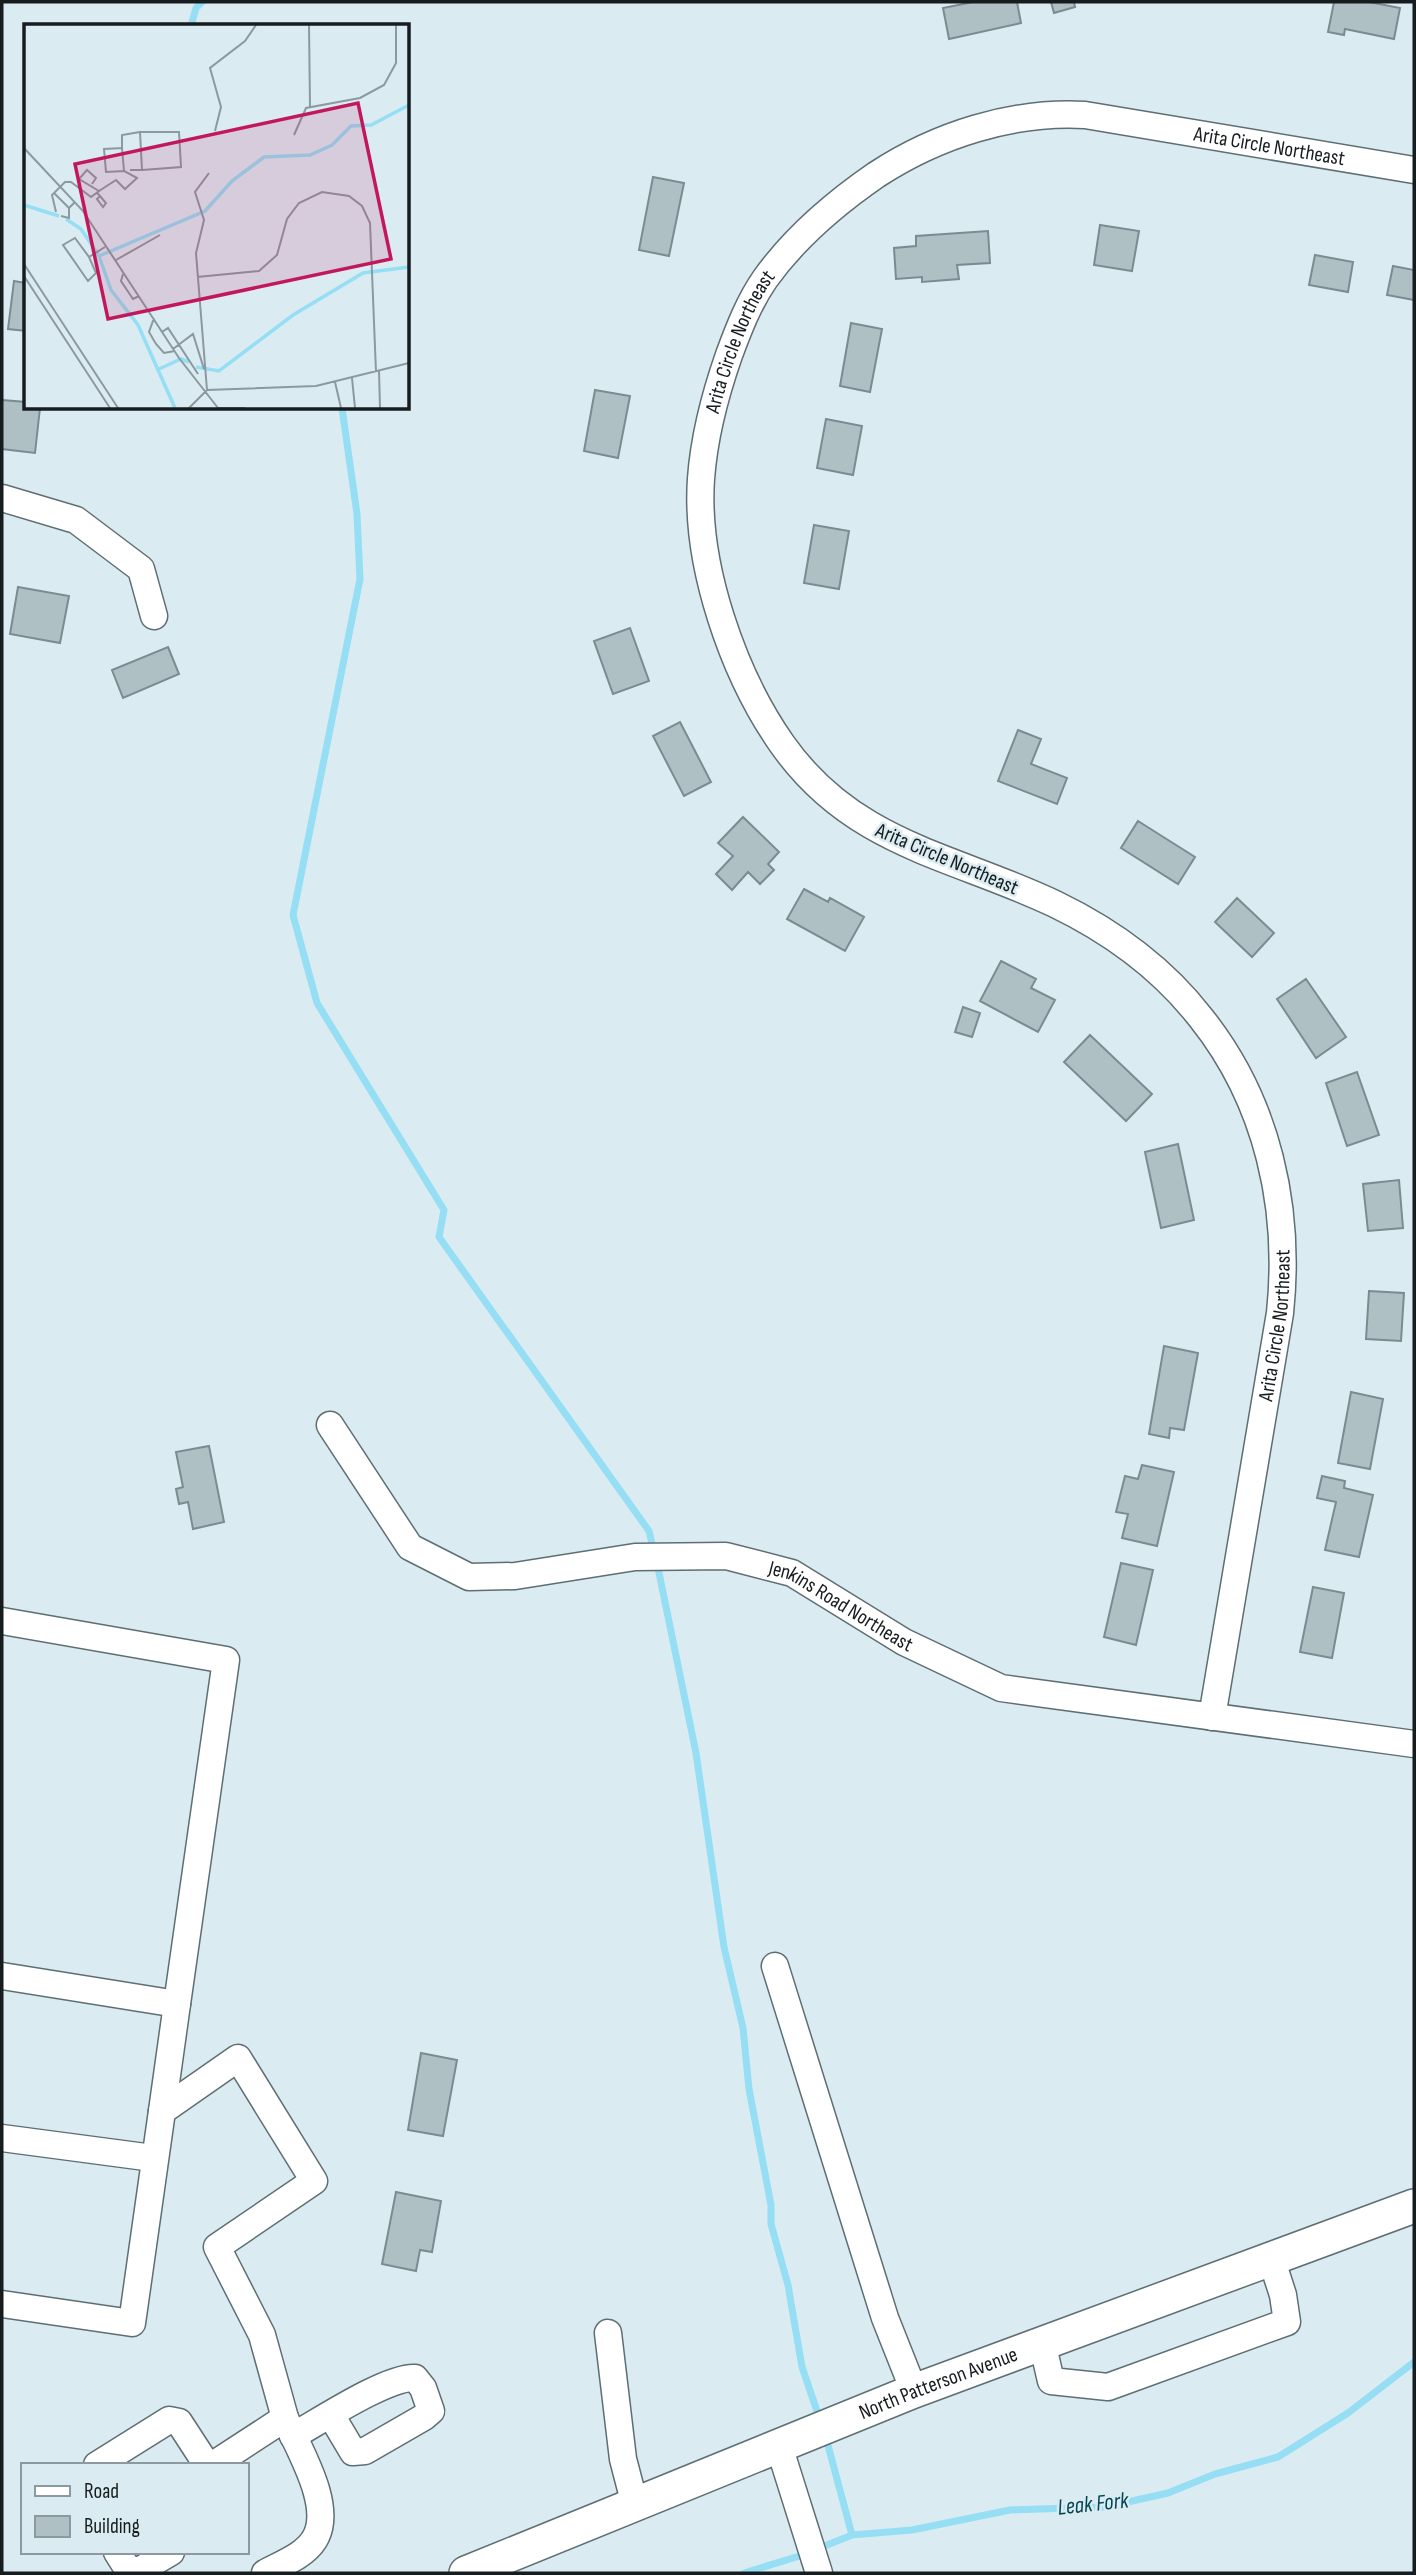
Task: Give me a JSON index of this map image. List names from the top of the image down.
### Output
{
  "streets": {
    "main road": ["North Patterson Avenue"],
    "street": ["Arita Circle Northeast", "Jenkins Road Northeast"]
  },
  "crossings": [
    ["Arita Circle Northeast", "Jenkins Road Northeast"]
  ],
  "water": ["Leak Fork"],
  "legend": ["Road", "Building"]
}
